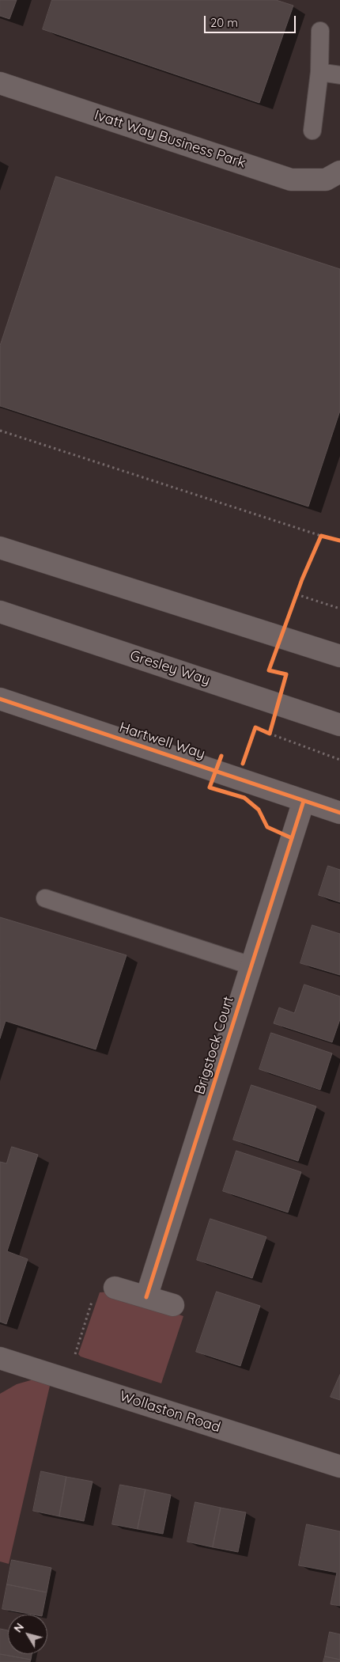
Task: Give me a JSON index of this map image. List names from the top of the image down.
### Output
{
  "streets": {
    "street": [
      "Ivatt Way Business Park",
      "Gresley Way",
      "Hartwell Way",
      "Brigstock Court",
      "Wollaston Road"
    ]
  },
  "crossings": [
    ["Hartwell Way", "Brigstock Court"]
  ],
  "scale_bar": "20 m",
  "north": "top left"
}
